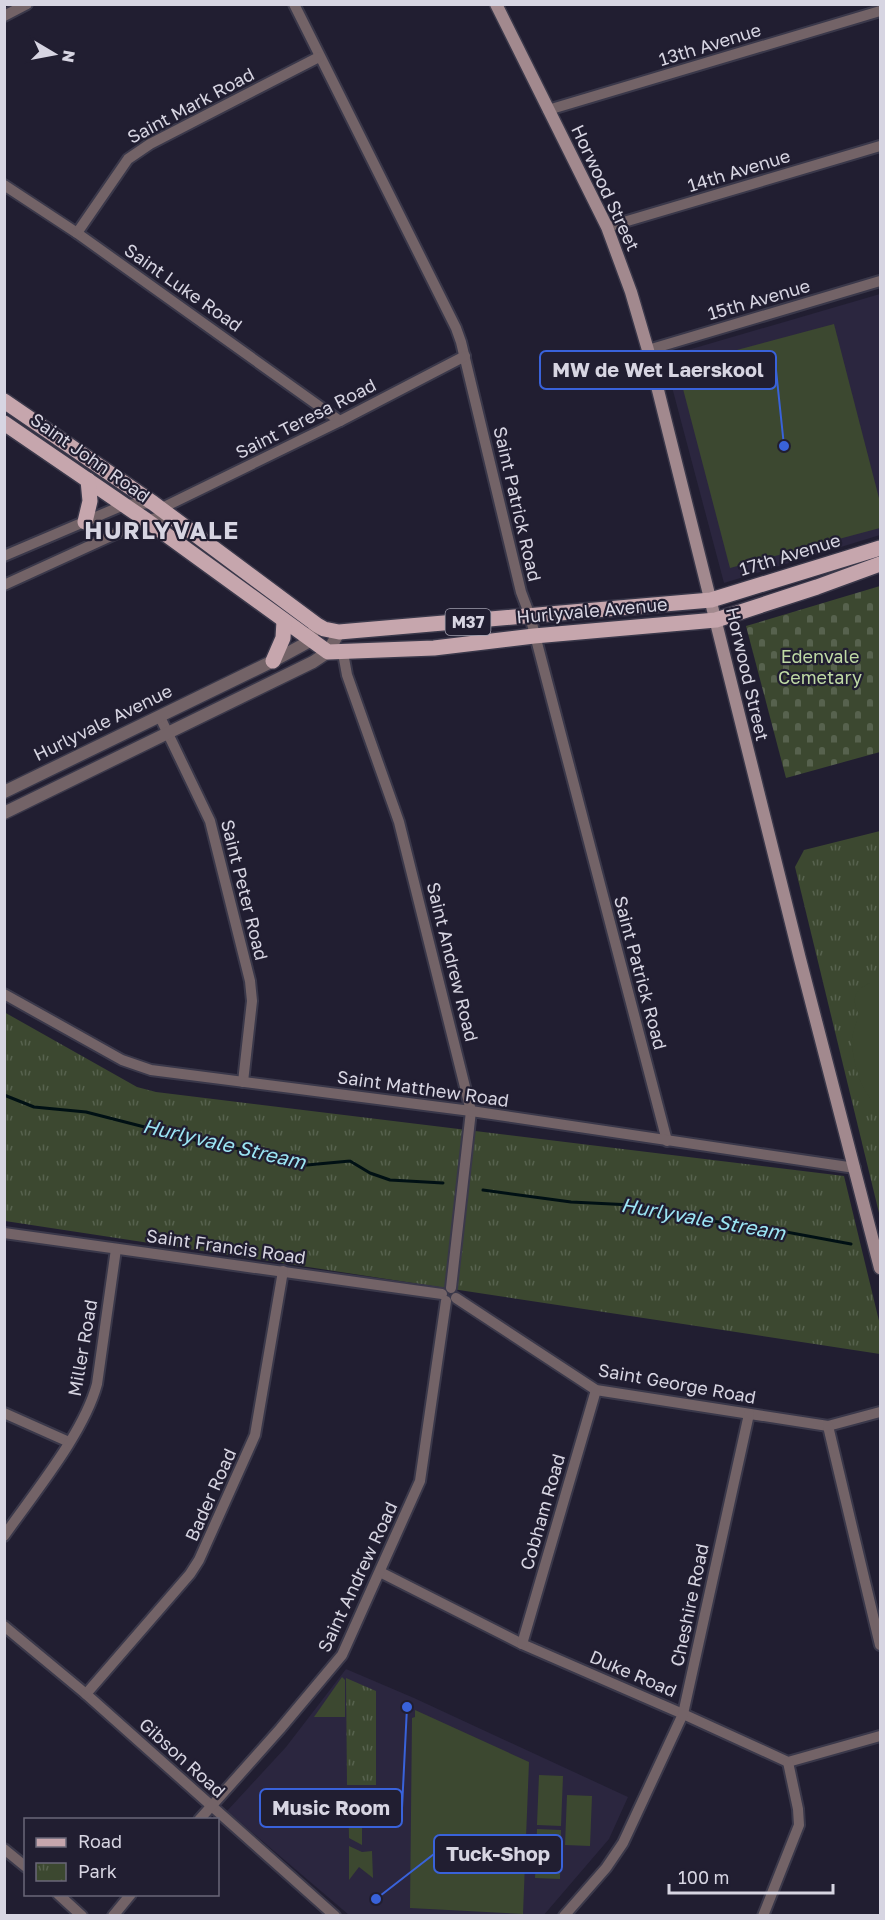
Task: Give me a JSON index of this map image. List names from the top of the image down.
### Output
{
  "streets": {
    "main road": [
      "Horwood Street",
      "Saint John Road",
      "17th Avenue",
      "Hurlyvale Avenue",
      "M37"
    ],
    "street": [
      "13th Avenue",
      "Saint Mark Road",
      "14th Avenue",
      "Saint Luke Road",
      "15th Avenue",
      "Saint Teresa Road",
      "Saint Patrick Road",
      "Saint Peter Road",
      "Saint Andrew Road",
      "Saint Matthew Road",
      "Saint Francis Road",
      "Miller Road",
      "Saint George Road",
      "Bader Road",
      "Cobham Road",
      "Cheshire Road",
      "Duke Road",
      "Gibson Road"
    ]
  },
  "crossings": [
    ["13th Avenue", "Horwood Street"],
    ["Saint Mark Road", "Saint Luke Road"],
    ["Saint Mark Road", "Saint Patrick Road"],
    ["14th Avenue", "Horwood Street"],
    ["Horwood Street", "15th Avenue"],
    ["Horwood Street", "17th Avenue"],
    ["Horwood Street", "Hurlyvale Avenue"],
    ["Horwood Street", "Saint Matthew Road"],
    ["Saint Luke Road", "Saint Teresa Road"],
    ["Saint Teresa Road", "Saint John Road"],
    ["Saint Teresa Road", "Saint Patrick Road"],
    ["Saint John Road", "Hurlyvale Avenue"],
    ["Saint John Road", "Saint Andrew Road"],
    ["Saint Patrick Road", "Hurlyvale Avenue"],
    ["Saint Patrick Road", "Saint Matthew Road"],
    ["17th Avenue", "Hurlyvale Avenue"],
    ["Hurlyvale Avenue", "Saint Peter Road"],
    ["Hurlyvale Avenue", "Saint Andrew Road"],
    ["Saint Peter Road", "Saint Matthew Road"],
    ["Saint Andrew Road", "Saint Matthew Road"],
    ["Saint Andrew Road", "Saint Francis Road"],
    ["Saint Andrew Road", "Saint George Road"],
    ["Saint Andrew Road", "Duke Road"],
    ["Saint Andrew Road", "Gibson Road"],
    ["Saint Francis Road", "Miller Road"],
    ["Saint Francis Road", "Saint George Road"],
    ["Saint Francis Road", "Bader Road"],
    ["Saint George Road", "Cobham Road"],
    ["Saint George Road", "Cheshire Road"],
    ["Bader Road", "Gibson Road"],
    ["Cobham Road", "Duke Road"],
    ["Cheshire Road", "Duke Road"]
  ],
  "districts": ["HURLYVALE"],
  "water": ["Hurlyvale Stream"],
  "parks": ["Edenvale Cemetary"],
  "places": ["MW de Wet Laerskool", "Music Room", "Tuck-Shop"],
  "legend": ["Road", "Park"],
  "scale_bar": "100 m",
  "north": "right"
}
